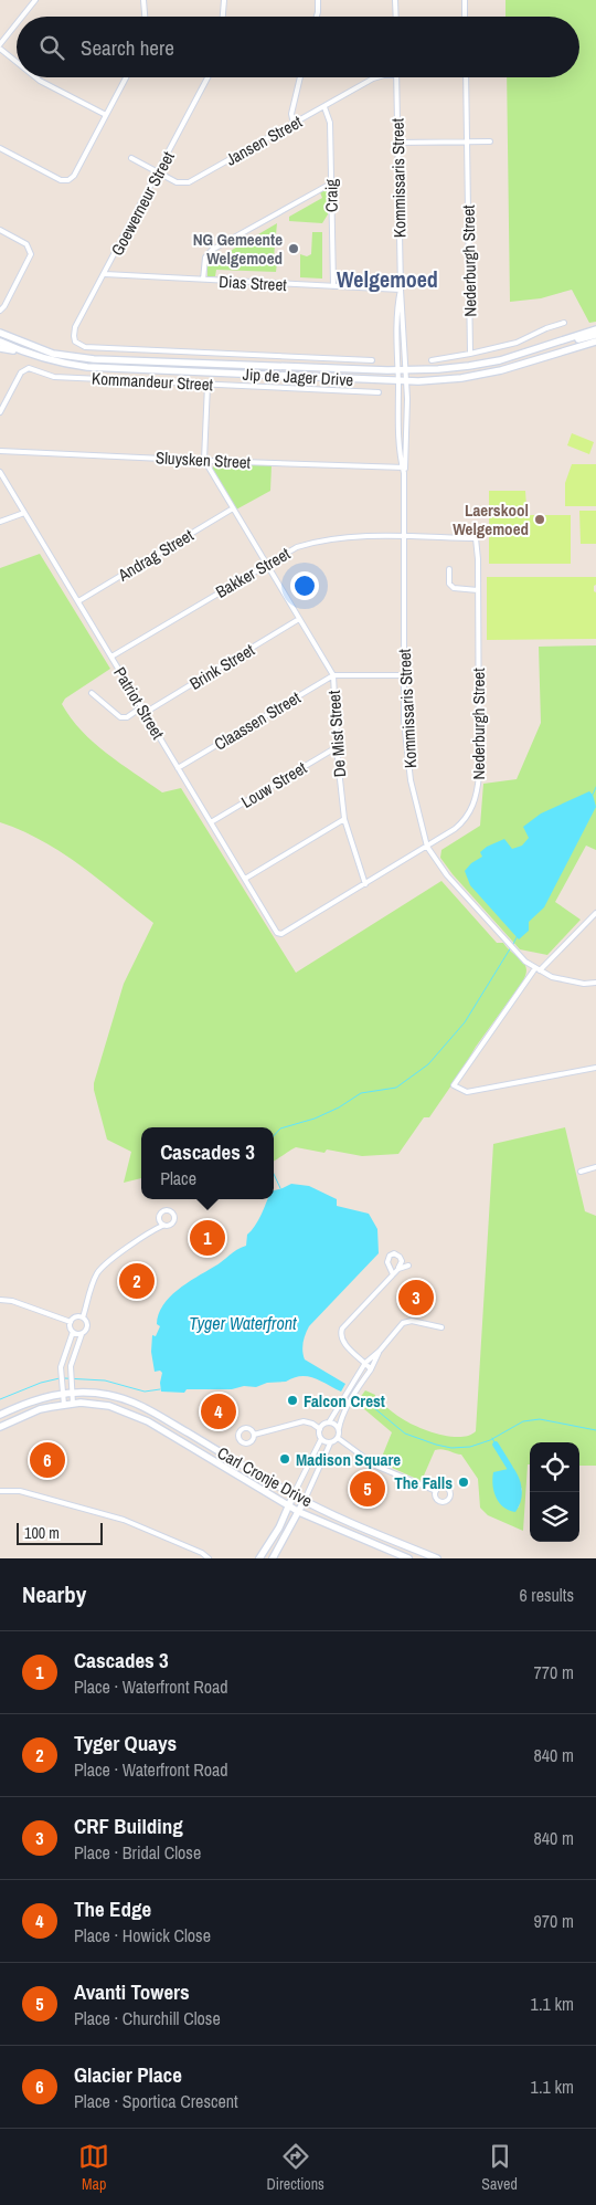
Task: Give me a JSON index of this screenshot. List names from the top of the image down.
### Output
{
  "streets": {
    "main road": ["Jip de Jager Drive", "Carl Cronje Drive"],
    "street": [
      "Jansen Street",
      "Kommissaris Street",
      "Craig",
      "Goewerneur Street",
      "Nederburgh Street",
      "Dias Street",
      "Kommandeur Street",
      "Sluysken Street",
      "Andrag Street",
      "Bakker Street",
      "Brink Street",
      "Patriot Street",
      "Claassen Street",
      "De Mist Street",
      "Louw Street"
    ]
  },
  "crossings": [
    ["Jansen Street", "Craig"],
    ["Jansen Street", "Goewerneur Street"],
    ["Kommissaris Street", "Nederburgh Street"],
    ["Kommissaris Street", "Dias Street"],
    ["Kommissaris Street", "Jip de Jager Drive"],
    ["Kommissaris Street", "Sluysken Street"],
    ["Kommissaris Street", "Bakker Street"],
    ["Craig", "Dias Street"],
    ["Goewerneur Street", "Dias Street"],
    ["Goewerneur Street", "Kommandeur Street"],
    ["Nederburgh Street", "Bakker Street"],
    ["Nederburgh Street", "Patriot Street"],
    ["Nederburgh Street", "De Mist Street"],
    ["Sluysken Street", "De Mist Street"],
    ["Andrag Street", "Patriot Street"],
    ["Andrag Street", "De Mist Street"],
    ["Bakker Street", "Patriot Street"],
    ["Bakker Street", "De Mist Street"],
    ["Brink Street", "Patriot Street"],
    ["Brink Street", "De Mist Street"],
    ["Patriot Street", "Claassen Street"],
    ["Patriot Street", "Louw Street"],
    ["Claassen Street", "De Mist Street"],
    ["De Mist Street", "Louw Street"]
  ],
  "districts": ["Welgemoed"],
  "water": ["Tyger Waterfront"],
  "places": [
    "NG Gemeente Welgemoed",
    "Laerskool Welgemoed",
    "Falcon Crest",
    "Madison Square",
    "The Falls"
  ],
  "scale_bar": "100 m",
  "page": {
    "search": "Search here",
    "popup": ["Cascades 3", "Place"],
    "pins": [
      "1",
      "2",
      "3",
      "4",
      "6",
      "5"
    ],
    "scale": "100 m",
    "heading": ["Nearby", "6 results"],
    "list": [
      {
        "mark": "1",
        "name": "Cascades 3",
        "note": "Place · Waterfront Road",
        "value": "770 m"
      },
      {
        "mark": "2",
        "name": "Tyger Quays",
        "note": "Place · Waterfront Road",
        "value": "840 m"
      },
      {
        "mark": "3",
        "name": "CRF Building",
        "note": "Place · Bridal Close",
        "value": "840 m"
      },
      {
        "mark": "4",
        "name": "The Edge",
        "note": "Place · Howick Close",
        "value": "970 m"
      },
      {
        "mark": "5",
        "name": "Avanti Towers",
        "note": "Place · Churchill Close",
        "value": "1.1 km"
      },
      {
        "mark": "6",
        "name": "Glacier Place",
        "note": "Place · Sportica Crescent",
        "value": "1.1 km"
      }
    ],
    "nav": ["Map", "Directions", "Saved"]
  }
}
